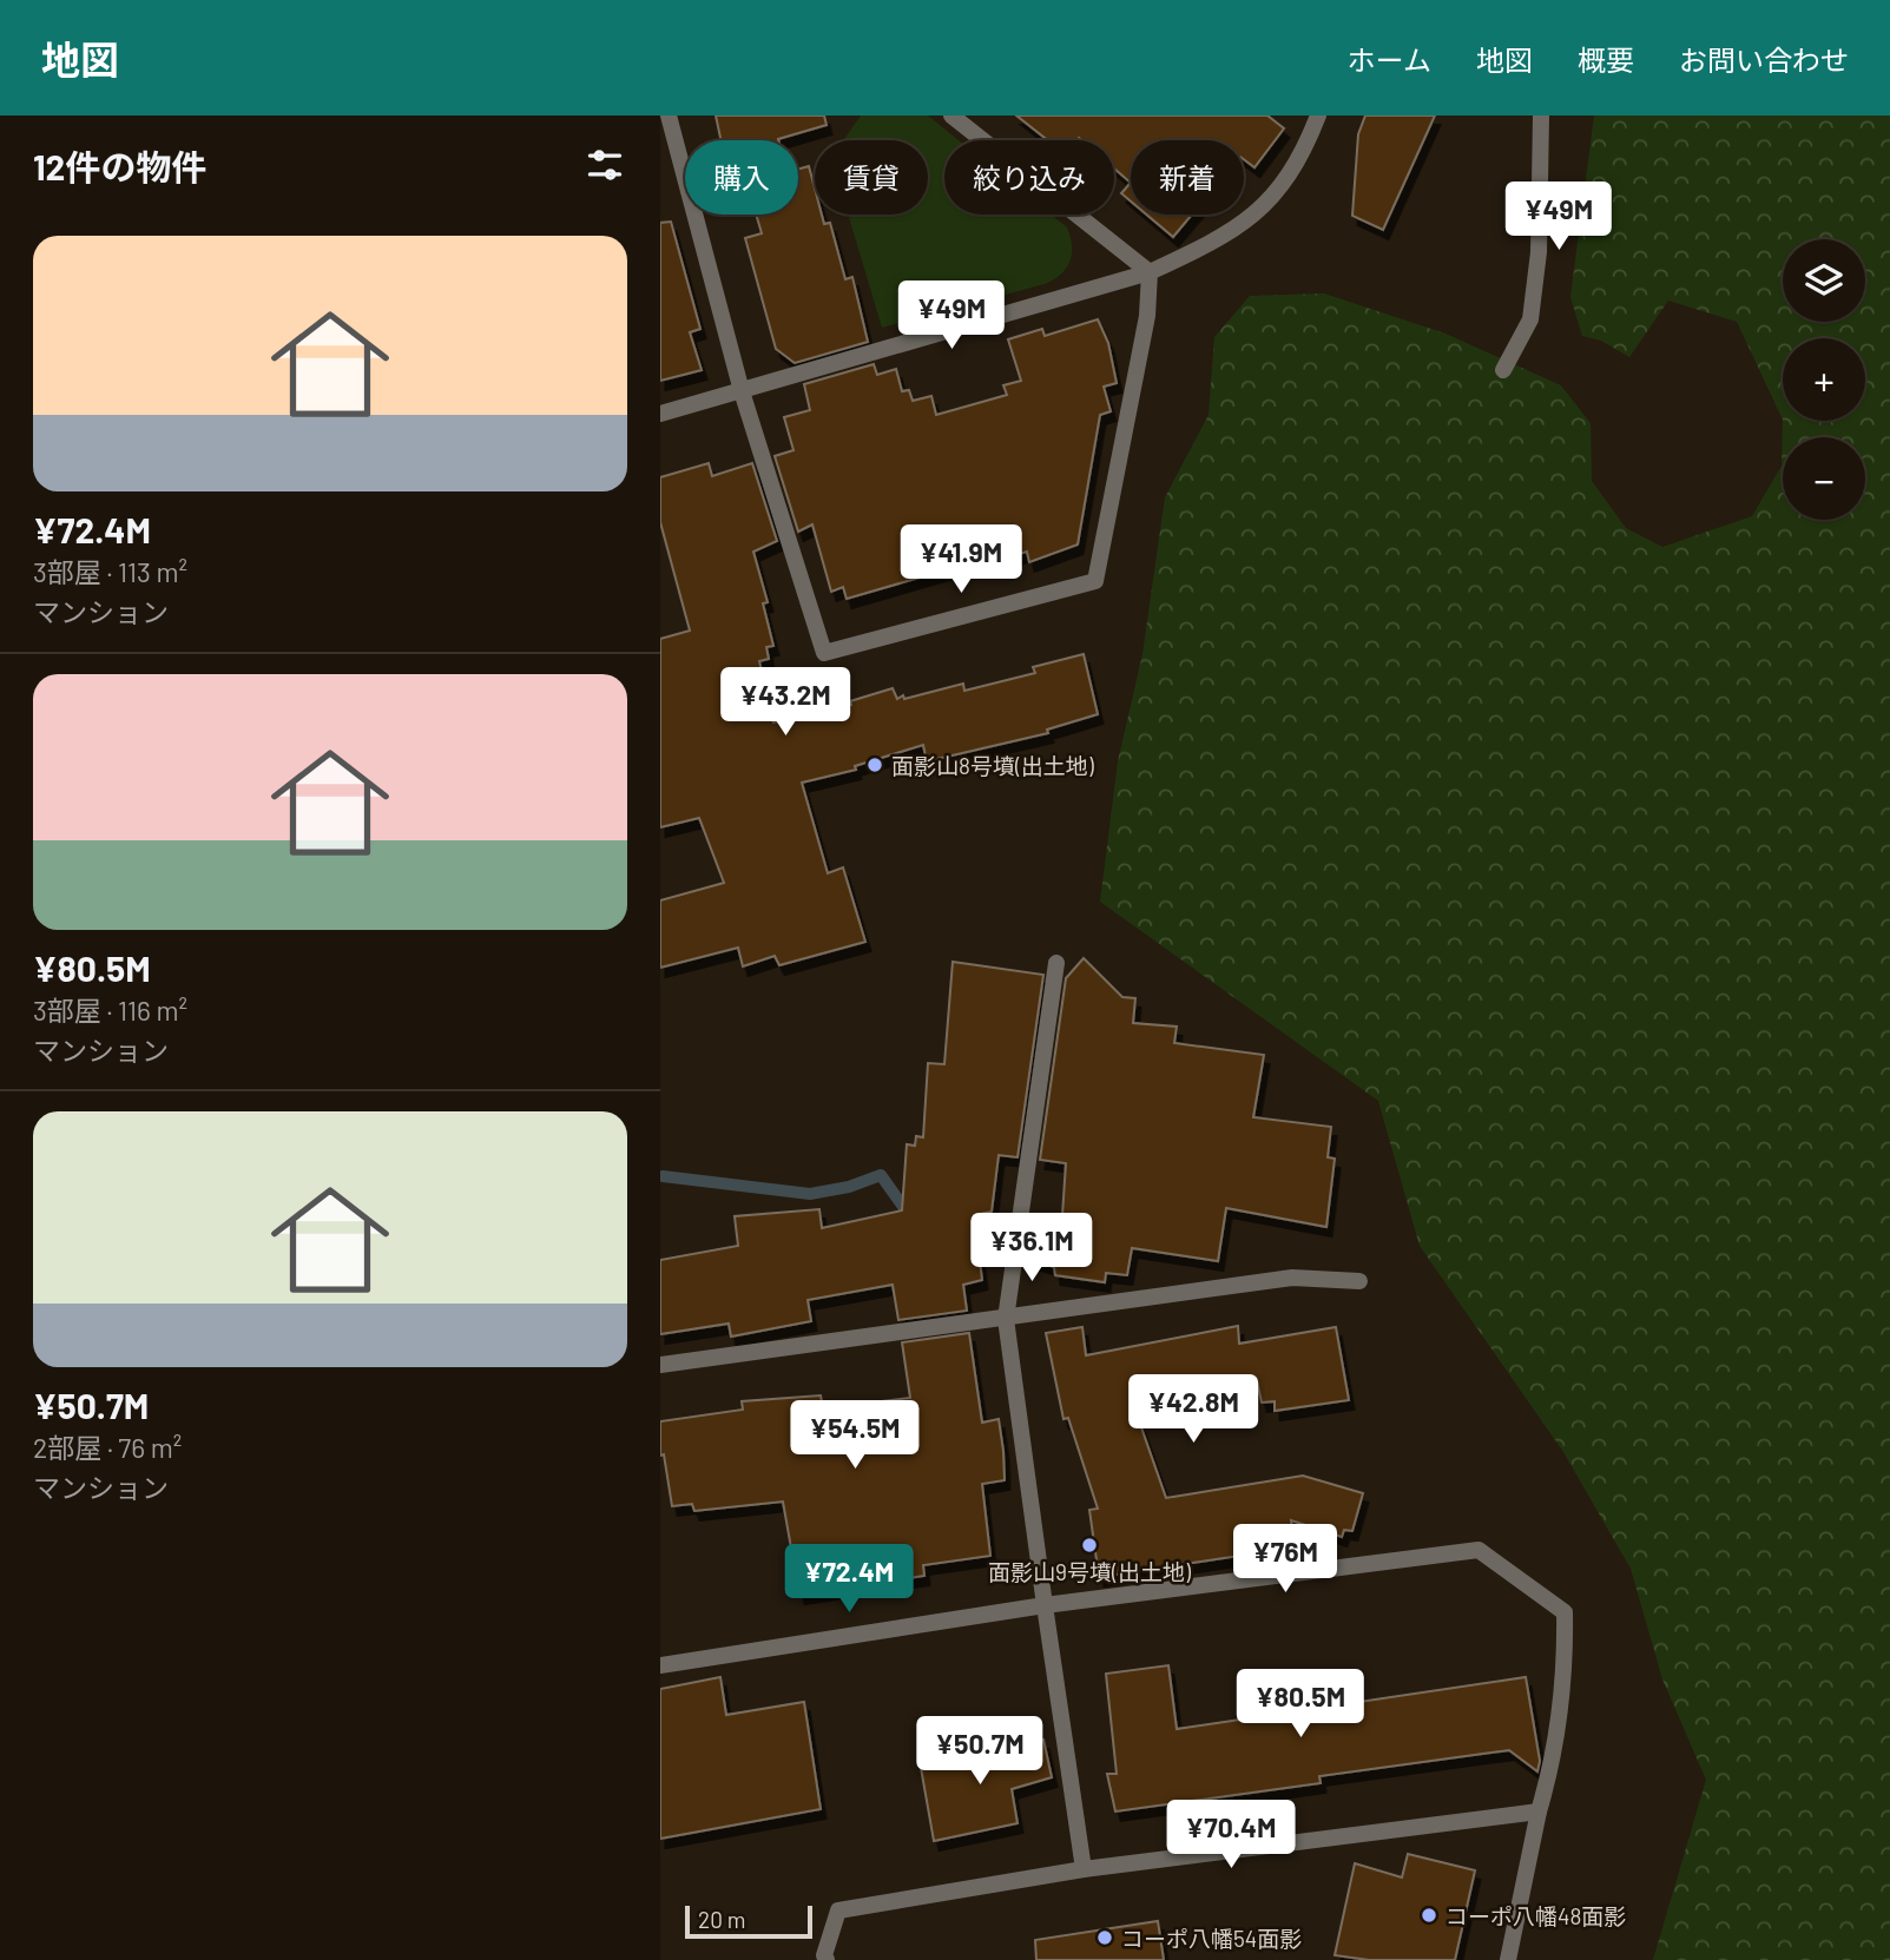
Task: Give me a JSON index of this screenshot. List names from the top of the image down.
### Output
{
  "places": [
    "面影山8号墳(出土地)",
    "面影山9号墳(出土地)",
    "コーポ八幡48面影",
    "コーポ八幡54面影"
  ],
  "scale_bar": "20 m",
  "page": {
    "header": "地図",
    "nav": [
      "ホーム",
      "地図",
      "概要",
      "お問い合わせ"
    ],
    "heading": "12件の物件",
    "chip": [
      "購入",
      "賃貸",
      "絞り込み",
      "新着"
    ],
    "price": [
      "¥49M",
      "¥49M",
      "¥41.9M",
      "¥43.2M",
      "¥36.1M",
      "¥42.8M",
      "¥54.5M",
      "¥76M",
      "¥72.4M",
      "¥80.5M",
      "¥50.7M",
      "¥70.4M"
    ],
    "list": [
      {
        "name": "¥72.4M",
        "note": "3部屋 · 113 m² · マンション"
      },
      {
        "name": "¥80.5M",
        "note": "3部屋 · 116 m² · マンション"
      },
      {
        "name": "¥50.7M",
        "note": "2部屋 · 76 m² · マンション"
      }
    ],
    "map_buttons": ["+", "−"],
    "scale": "20 m"
  }
}
